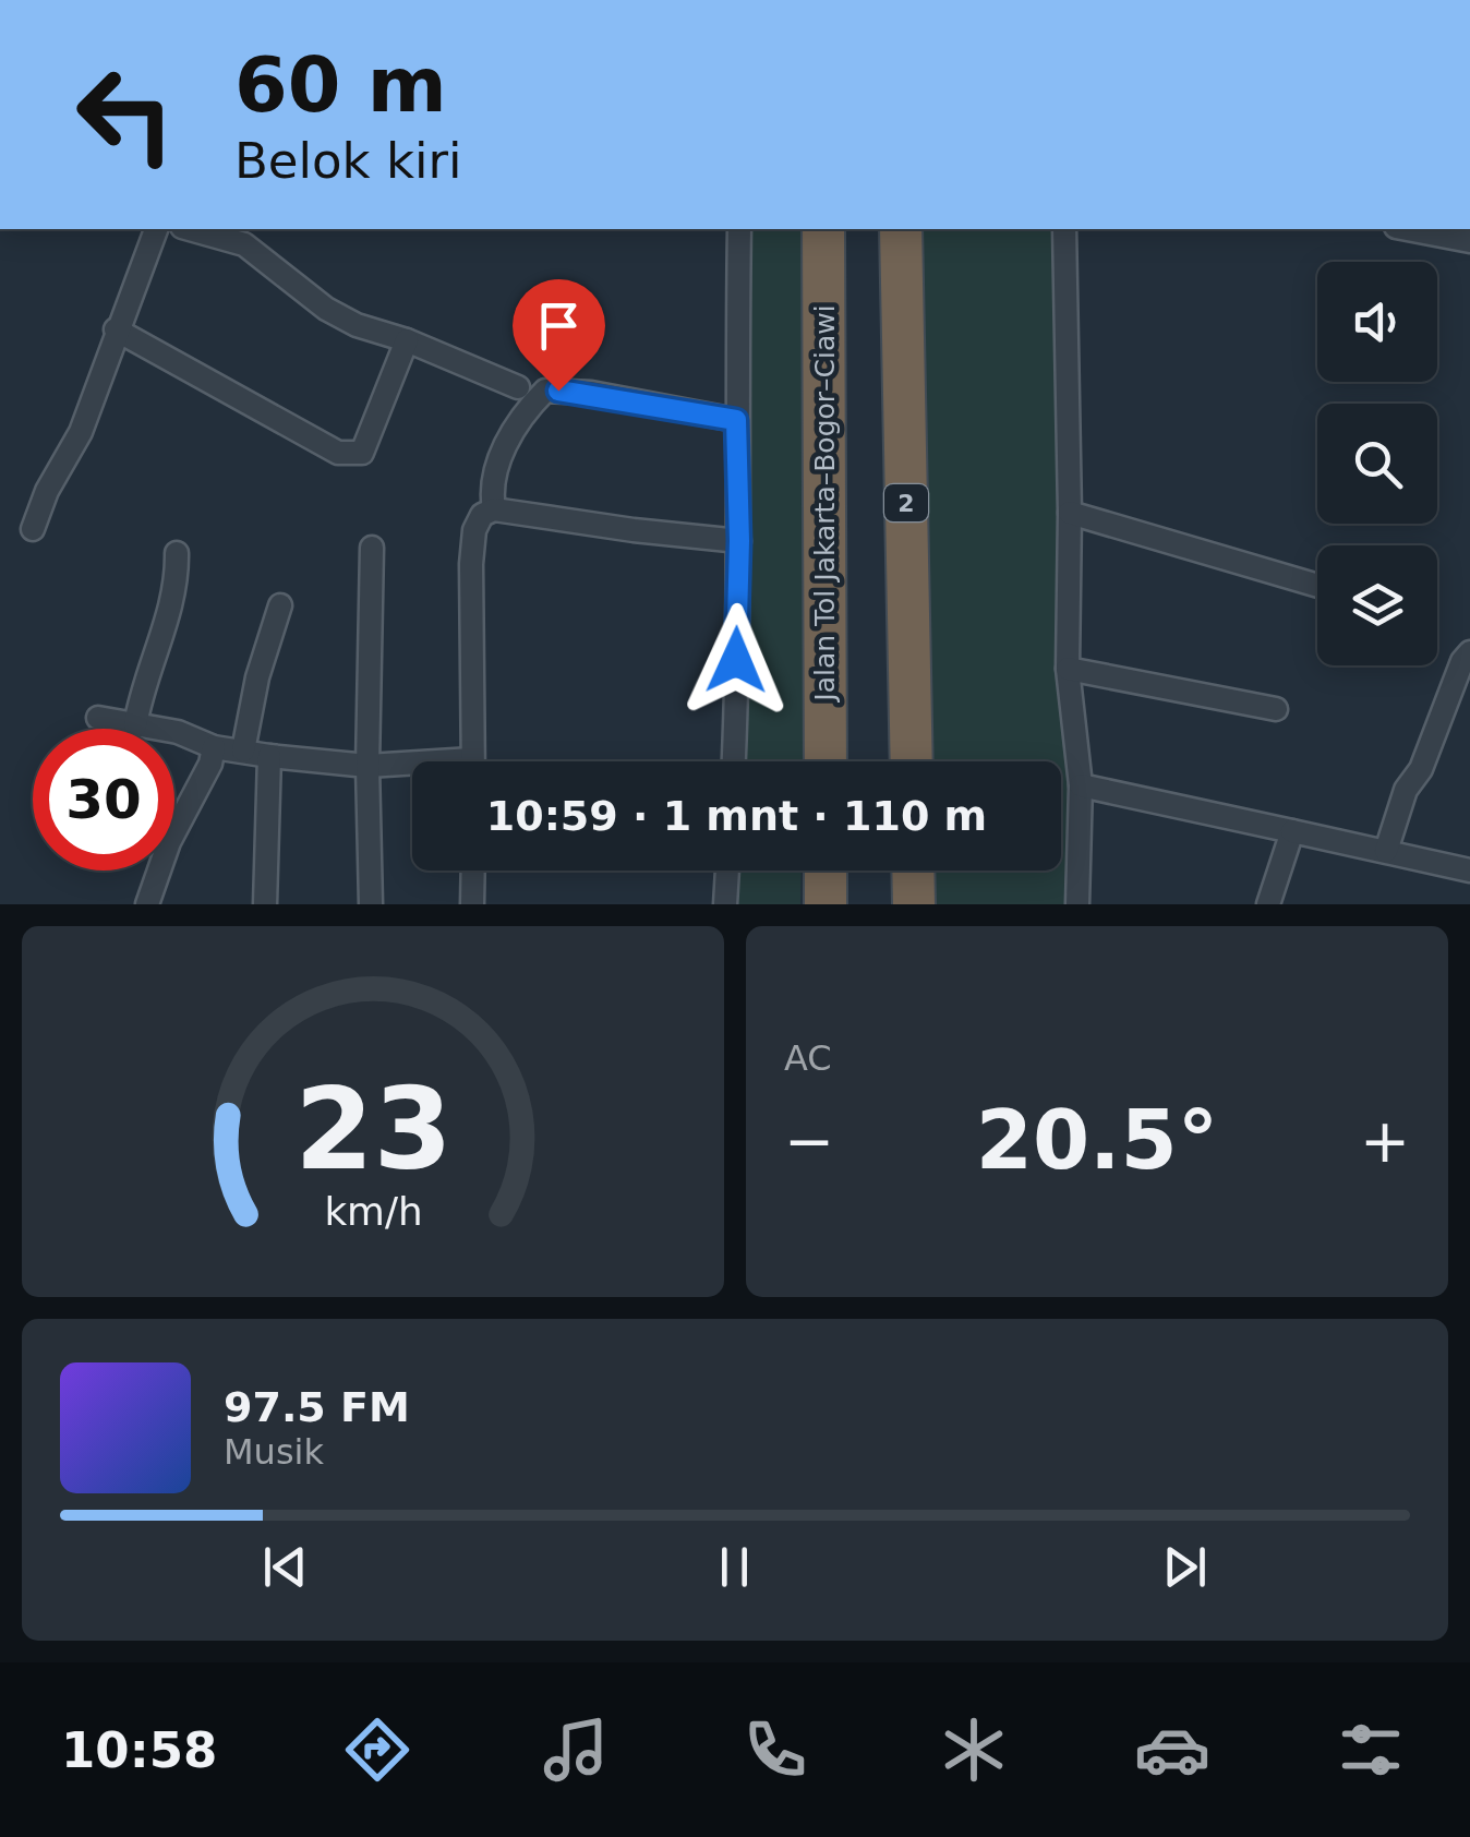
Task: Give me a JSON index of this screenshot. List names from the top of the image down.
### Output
{
  "streets": {
    "highway": ["Jalan Tol Jakarta–Bogor–Ciawi", "2"]
  },
  "page": {
    "turn": ["60 m", "Belok kiri"],
    "limit": "30",
    "trip": "10:59 · 1 mnt · 110 m",
    "tile": "AC",
    "heat": ["−", "20.5°", "+"],
    "song": ["97.5 FM", "Musik"],
    "tabs": "10:58",
    "gauge": ["23", "km/h"]
  }
}
